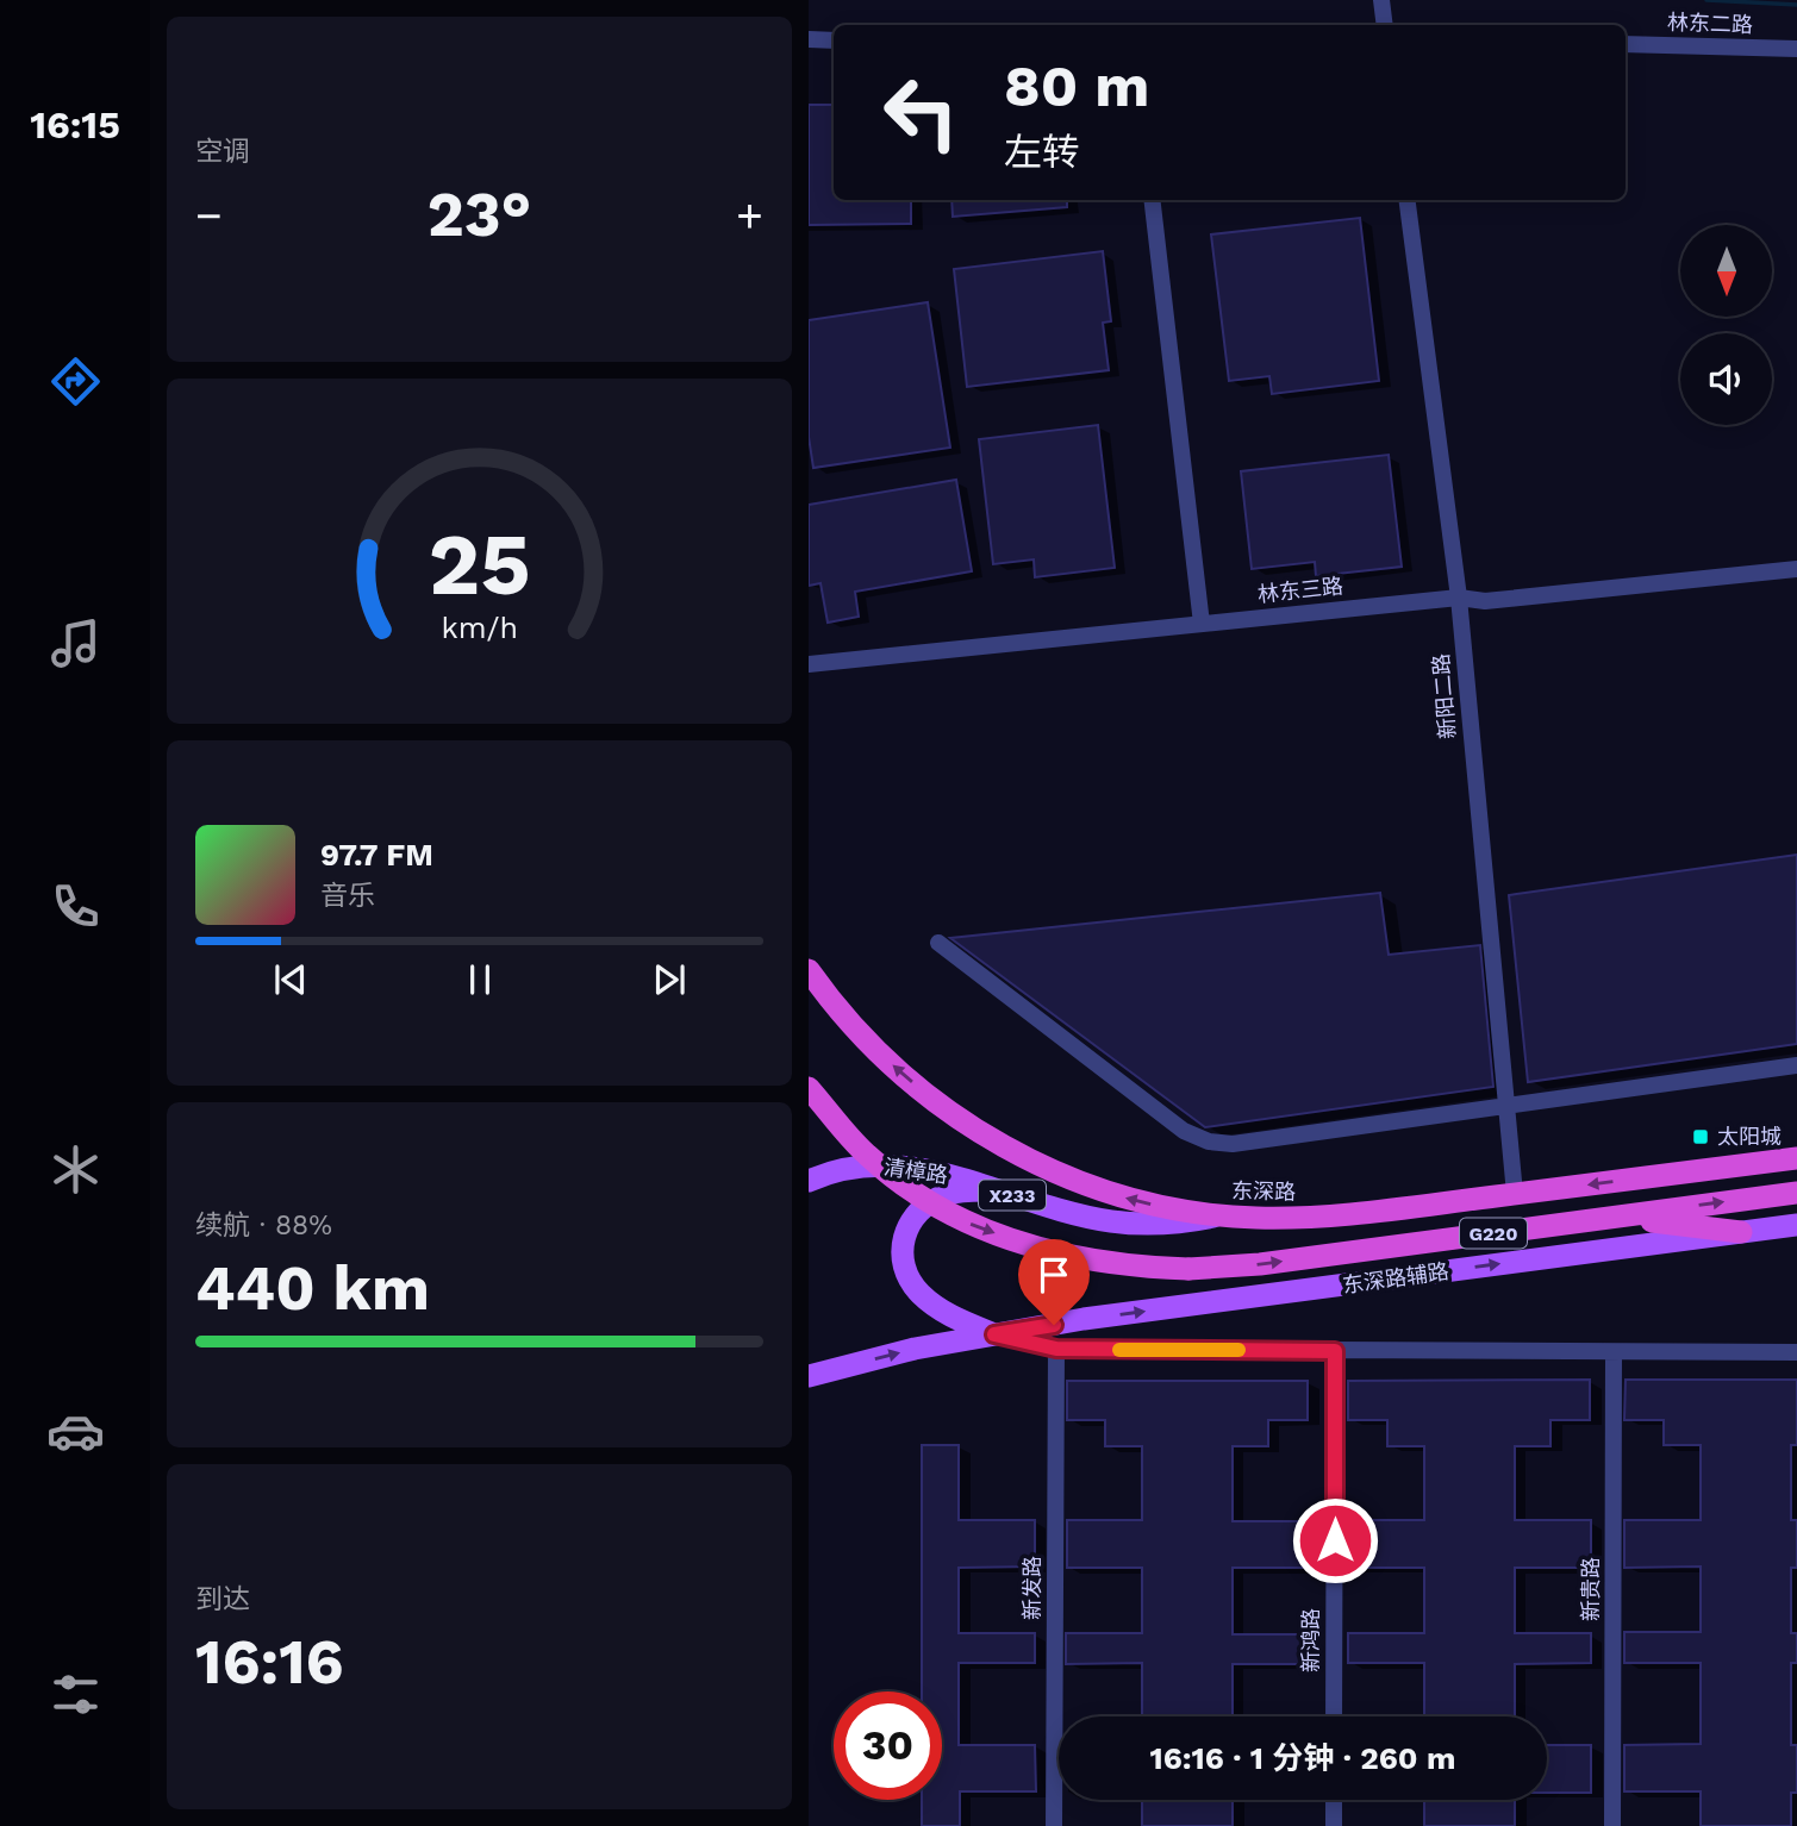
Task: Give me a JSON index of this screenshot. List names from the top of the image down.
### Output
{
  "streets": {
    "highway": ["东深路", "G220"],
    "main road": ["清樟路", "X233", "东深路辅路"],
    "street": [
      "林东二路",
      "林东三路",
      "新阳二路",
      "新发路",
      "新贵路",
      "新鸿路"
    ]
  },
  "crossings": [
    ["林东三路", "新阳二路"],
    ["新阳二路", "东深路"],
    ["清樟路", "东深路"]
  ],
  "one_way": ["东深路辅路"],
  "places": {
    "transit": ["太阳城"]
  },
  "north": "bottom",
  "page": {
    "tabs": "16:15",
    "tile": [
      "空调",
      ["续航 · 88%", "440 km"],
      ["到达", "16:16"]
    ],
    "turn": ["80 m", "左转"],
    "heat": ["−", "23°", "+"],
    "song": ["97.7 FM", "音乐"],
    "limit": "30",
    "trip": "16:16 · 1 分钟 · 260 m",
    "gauge": ["25", "km/h"]
  }
}
